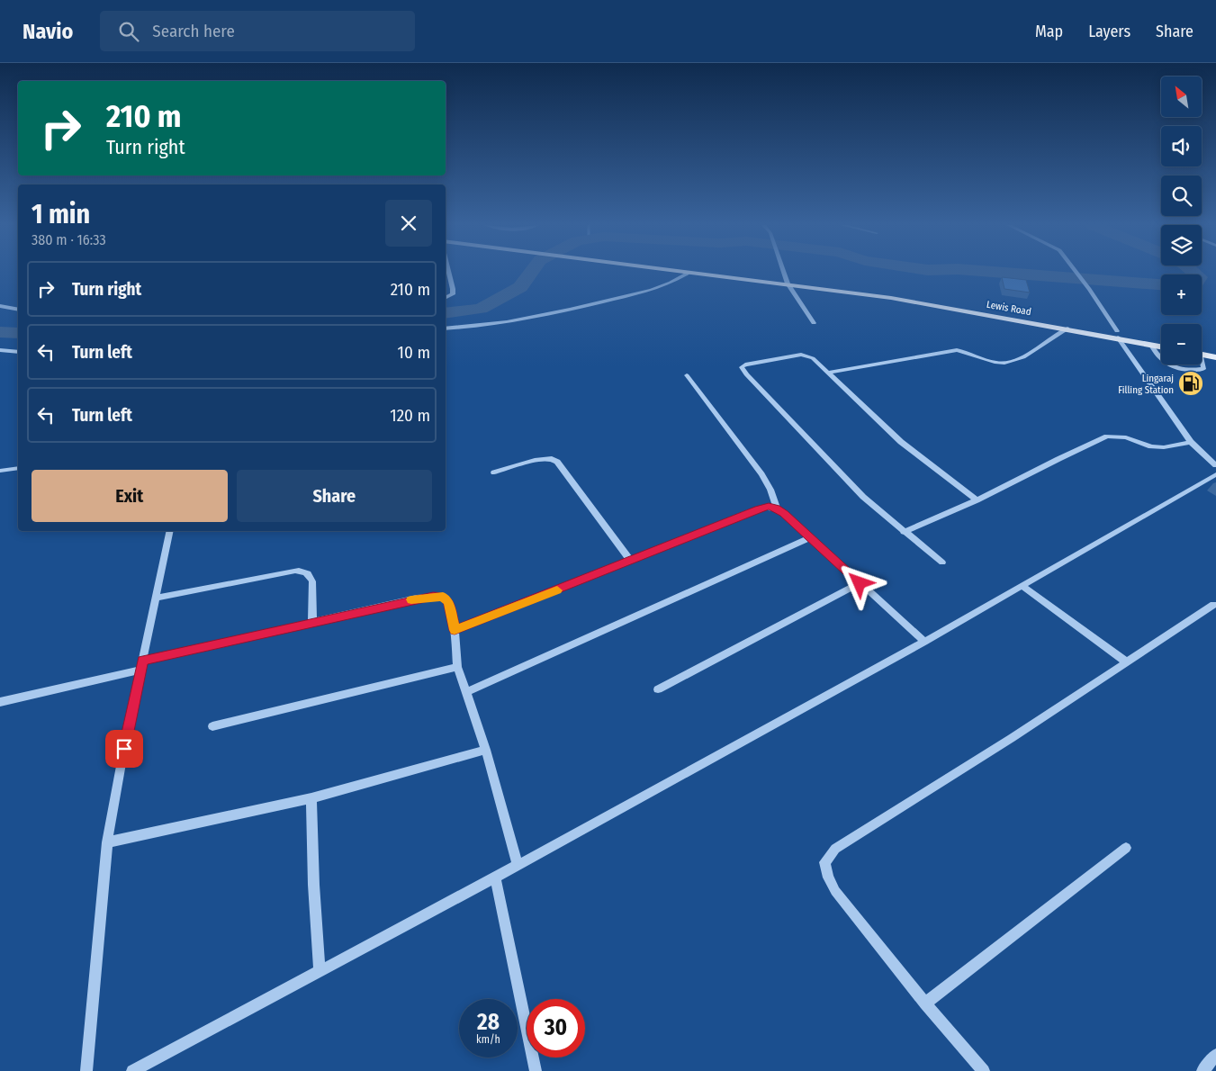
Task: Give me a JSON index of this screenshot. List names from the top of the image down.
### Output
{
  "streets": {
    "main road": ["Lewis Road"]
  },
  "places": {
    "fuel station": ["Lingaraj Filling Station"]
  },
  "north": "top left",
  "page": {
    "header": "Navio",
    "search": "Search here",
    "nav": ["Map", "Layers", "Share"],
    "map_buttons": ["+", "−"],
    "turn": ["210 m", "Turn right"],
    "heading": ["1 min", "380 m · 16:33"],
    "list": [
      {
        "name": "Turn right",
        "value": "210 m"
      },
      {
        "name": "Turn left",
        "value": "10 m"
      },
      {
        "name": "Turn left",
        "value": "120 m"
      }
    ],
    "buttons": ["Exit", "Share"],
    "speed": "28 km/h",
    "limit": "30"
  }
}
